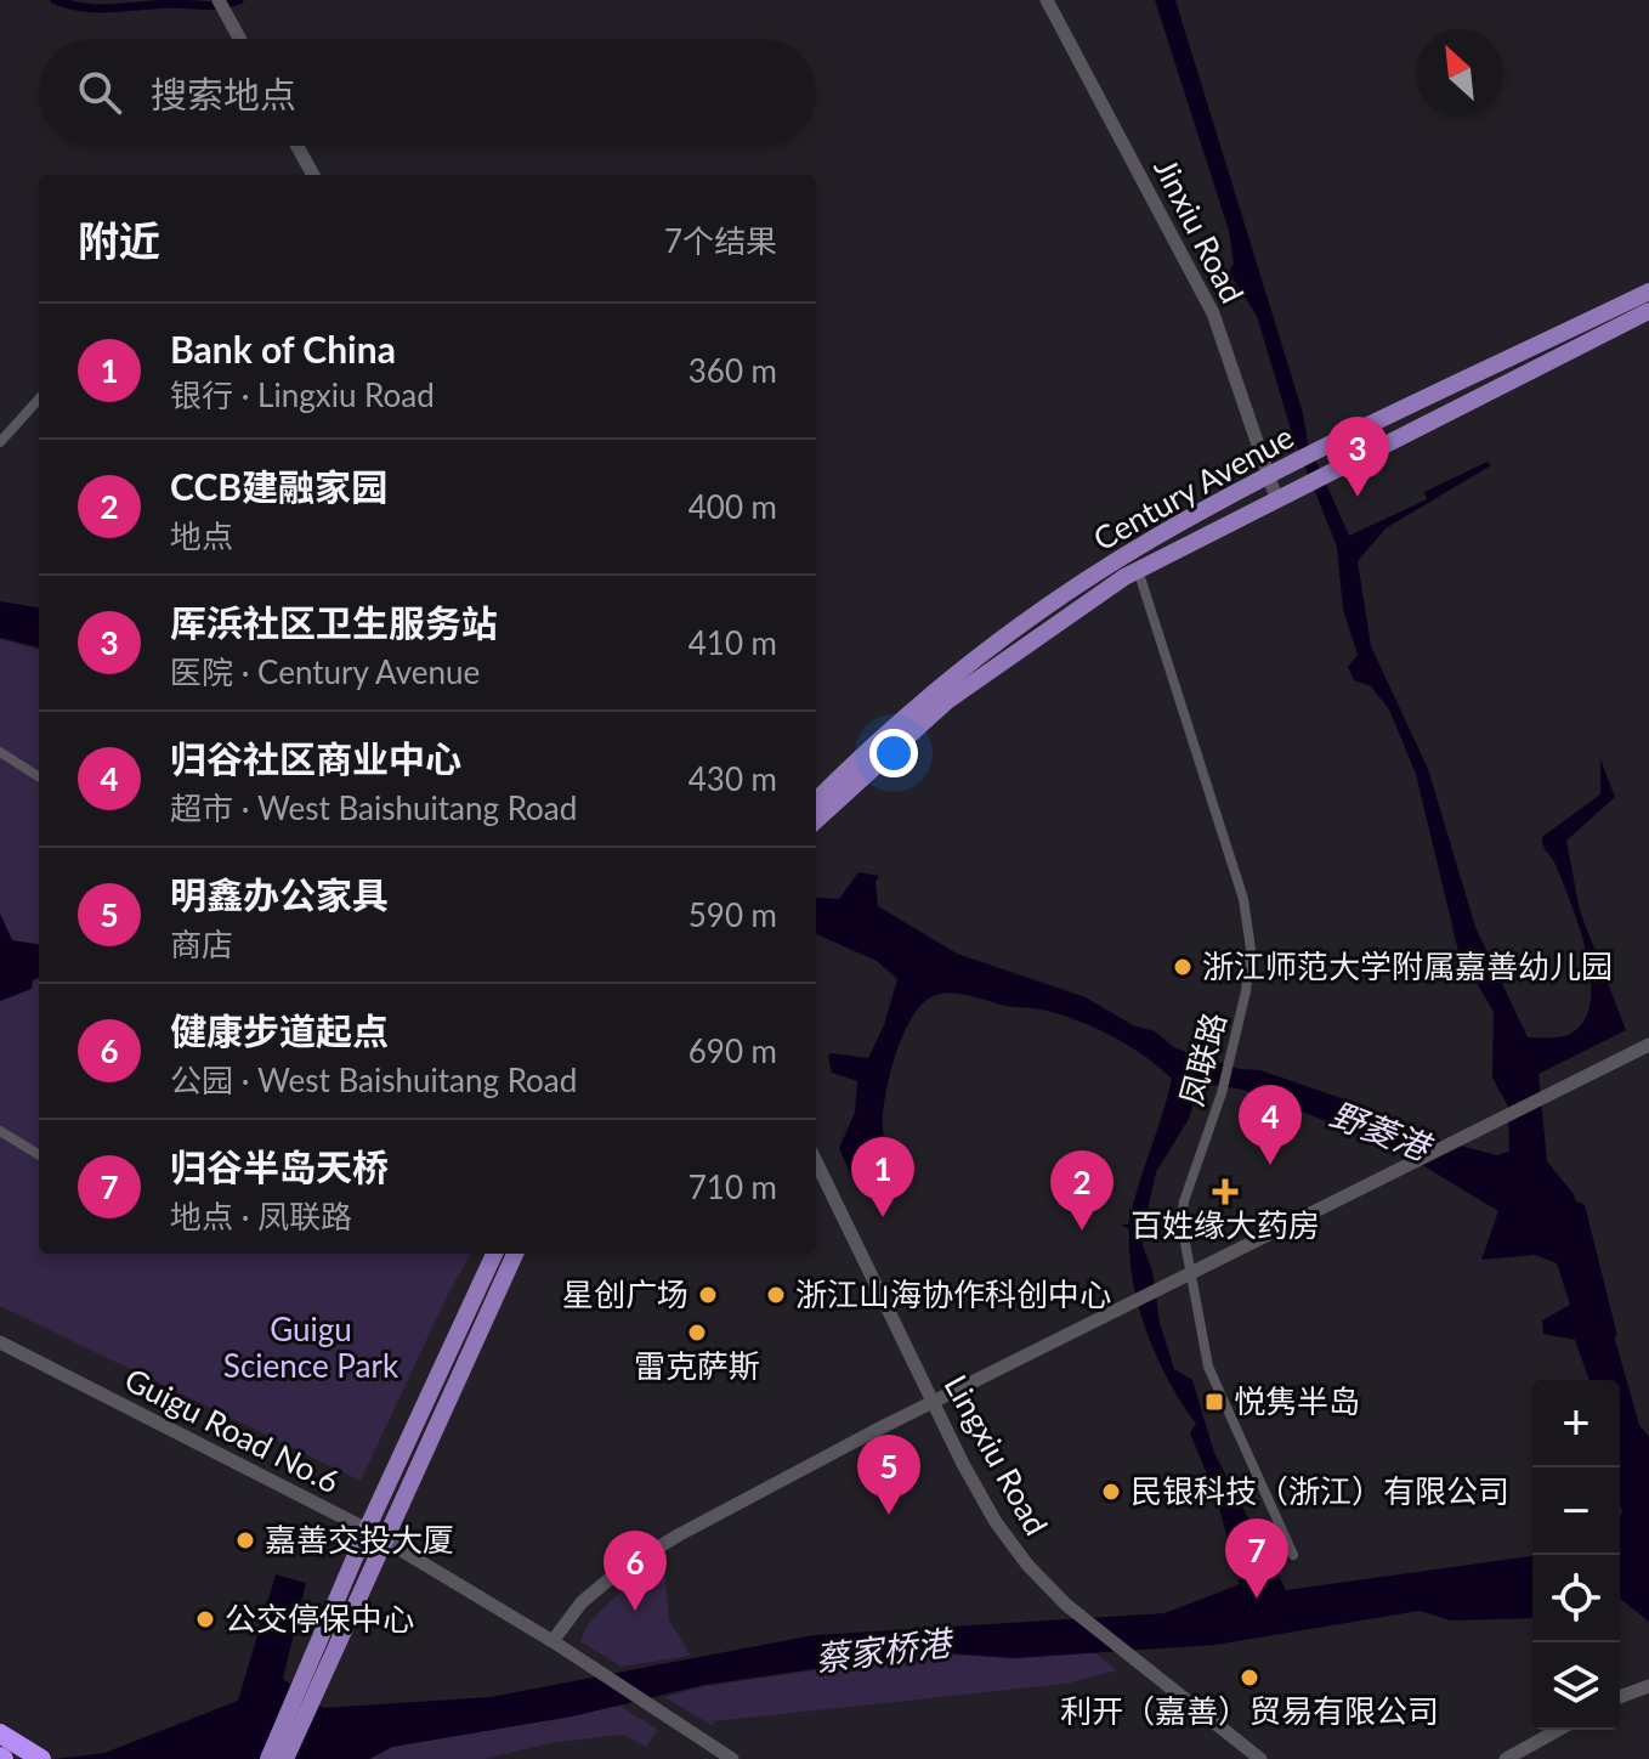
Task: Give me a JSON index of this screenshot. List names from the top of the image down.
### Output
{
  "streets": {
    "main road": ["Century Avenue"],
    "street": [
      "Jinxiu Road",
      "凤联路",
      "Guigu Road No.6",
      "Lingxiu Road"
    ]
  },
  "crossings": [
    ["Jinxiu Road", "Century Avenue"],
    ["Century Avenue", "凤联路"]
  ],
  "water": ["野菱港", "蔡家桥港"],
  "parks": ["Guigu Science Park"],
  "places": {
    "other": [
      "浙江师范大学附属嘉善幼儿园",
      "星创广场",
      "浙江山海协作科创中心",
      "雷克萨斯",
      "民银科技（浙江）有限公司",
      "嘉善交投大厦",
      "公交停保中心",
      "利开（嘉善）贸易有限公司"
    ],
    "health": ["百姓缘大药房"],
    "transit": ["悦隽半岛"]
  },
  "north": "top left",
  "page": {
    "search": "搜索地点",
    "heading": ["附近", "7个结果"],
    "list": [
      {
        "mark": "1",
        "name": "Bank of China",
        "note": "银行 · Lingxiu Road",
        "value": "360 m"
      },
      {
        "mark": "2",
        "name": "CCB建融家园",
        "note": "地点",
        "value": "400 m"
      },
      {
        "mark": "3",
        "name": "厍浜社区卫生服务站",
        "note": "医院 · Century Avenue",
        "value": "410 m"
      },
      {
        "mark": "4",
        "name": "归谷社区商业中心",
        "note": "超市 · West Baishuitang Road",
        "value": "430 m"
      },
      {
        "mark": "5",
        "name": "明鑫办公家具",
        "note": "商店",
        "value": "590 m"
      },
      {
        "mark": "6",
        "name": "健康步道起点",
        "note": "公园 · West Baishuitang Road",
        "value": "690 m"
      },
      {
        "mark": "7",
        "name": "归谷半岛天桥",
        "note": "地点 · 凤联路",
        "value": "710 m"
      }
    ],
    "pins": [
      "3",
      "4",
      "1",
      "2",
      "5",
      "7",
      "6"
    ],
    "map_buttons": ["+", "−"]
  }
}
